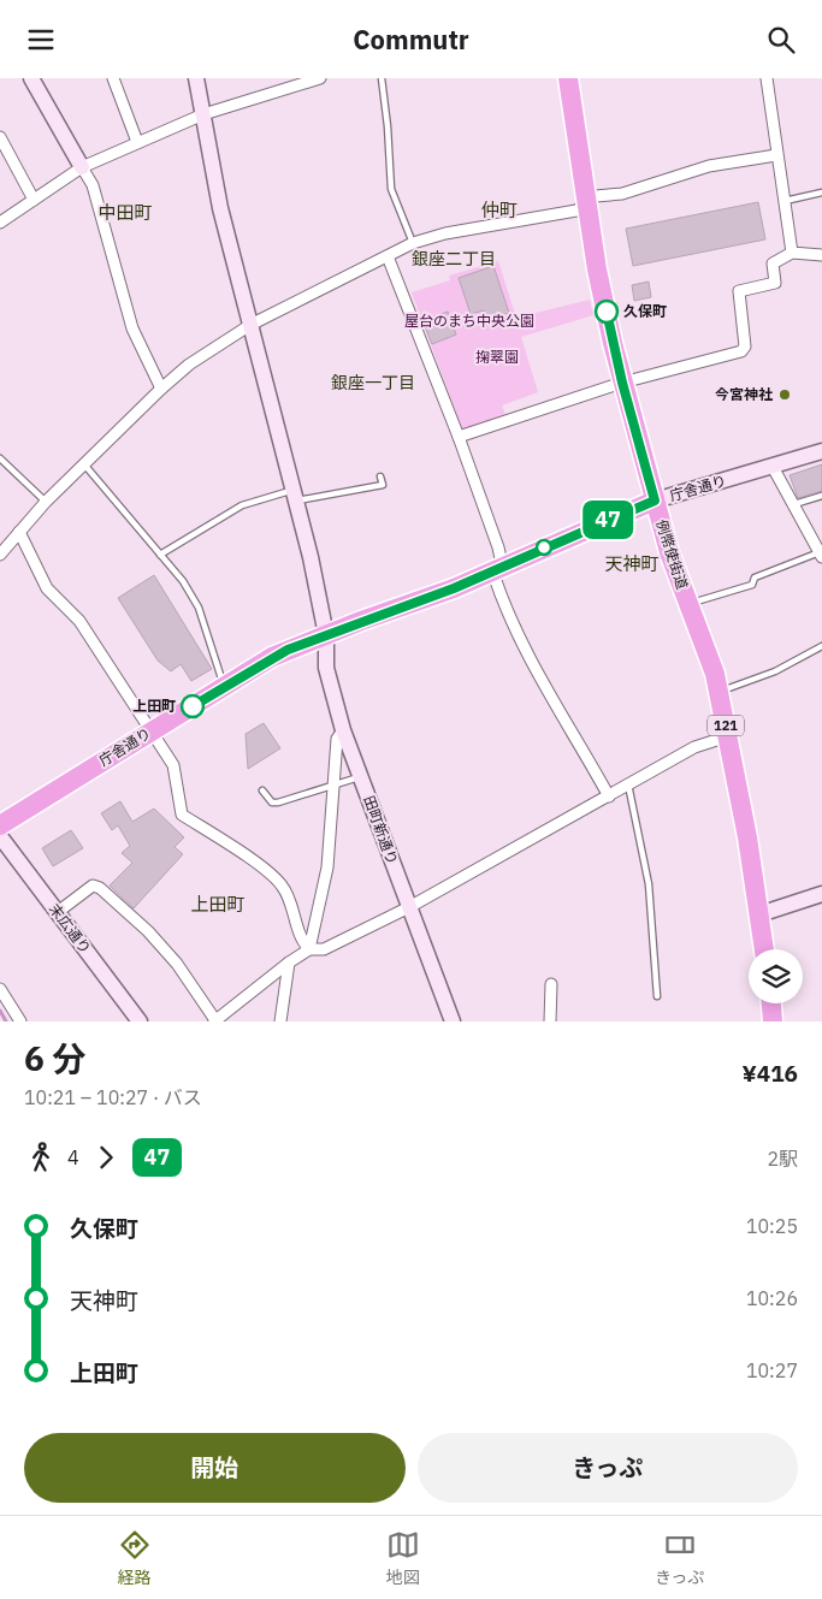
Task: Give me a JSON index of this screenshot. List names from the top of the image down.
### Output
{
  "streets": {
    "highway": ["庁舎通り", "例幣使街道", "121"],
    "street": ["田町新通り", "末広通り"]
  },
  "crossings": [
    ["庁舎通り", "例幣使街道"],
    ["庁舎通り", "田町新通り"]
  ],
  "districts": [
    "仲町",
    "中田町",
    "銀座二丁目",
    "銀座一丁目",
    "天神町",
    "上田町"
  ],
  "parks": ["屋台のまち中央公園", "掬翠園"],
  "places": ["久保町", "今宮神社", "上田町"],
  "lines": ["bus line 47"],
  "page": {
    "header": "Commutr",
    "on_map": "47",
    "heading": ["6 分", "10:21 – 10:27 · バス", "¥416"],
    "legs": ["4", "47", "2駅"],
    "list": [
      {
        "name": "久保町",
        "value": "10:25"
      },
      {
        "name": "天神町",
        "value": "10:26"
      },
      {
        "name": "上田町",
        "value": "10:27"
      }
    ],
    "buttons": ["開始", "きっぷ"],
    "tabs": ["経路", "地図", "きっぷ"]
  }
}
